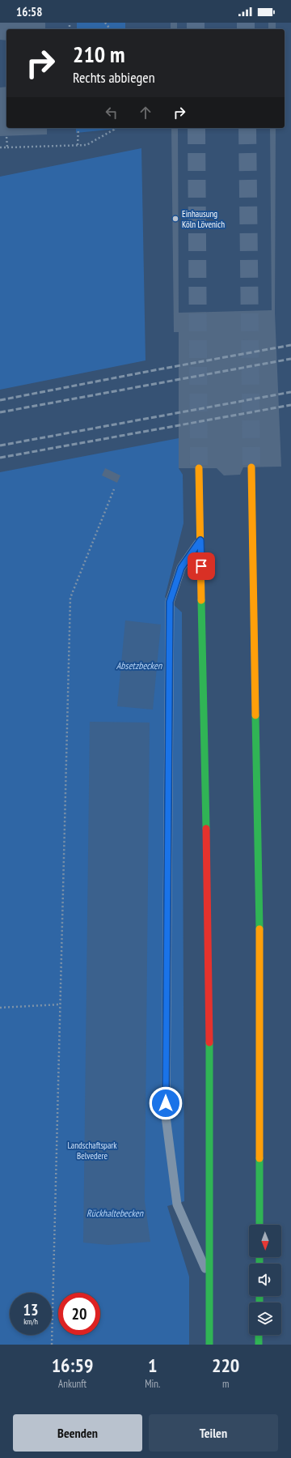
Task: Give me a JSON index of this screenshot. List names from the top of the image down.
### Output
{
  "water": ["Absetzbecken", "Rückhaltebecken"],
  "parks": ["Landschaftspark Belvedere"],
  "places": ["Einhausung Köln Lövenich"],
  "north": "bottom",
  "page": {
    "status": "16:58",
    "turn": ["210 m", "Rechts abbiegen"],
    "speed": "13 km/h",
    "limit": "20",
    "eta": [
      "16:59",
      "Ankunft",
      "1",
      "Min.",
      "220",
      "m"
    ],
    "buttons": ["Beenden", "Teilen"]
  }
}
